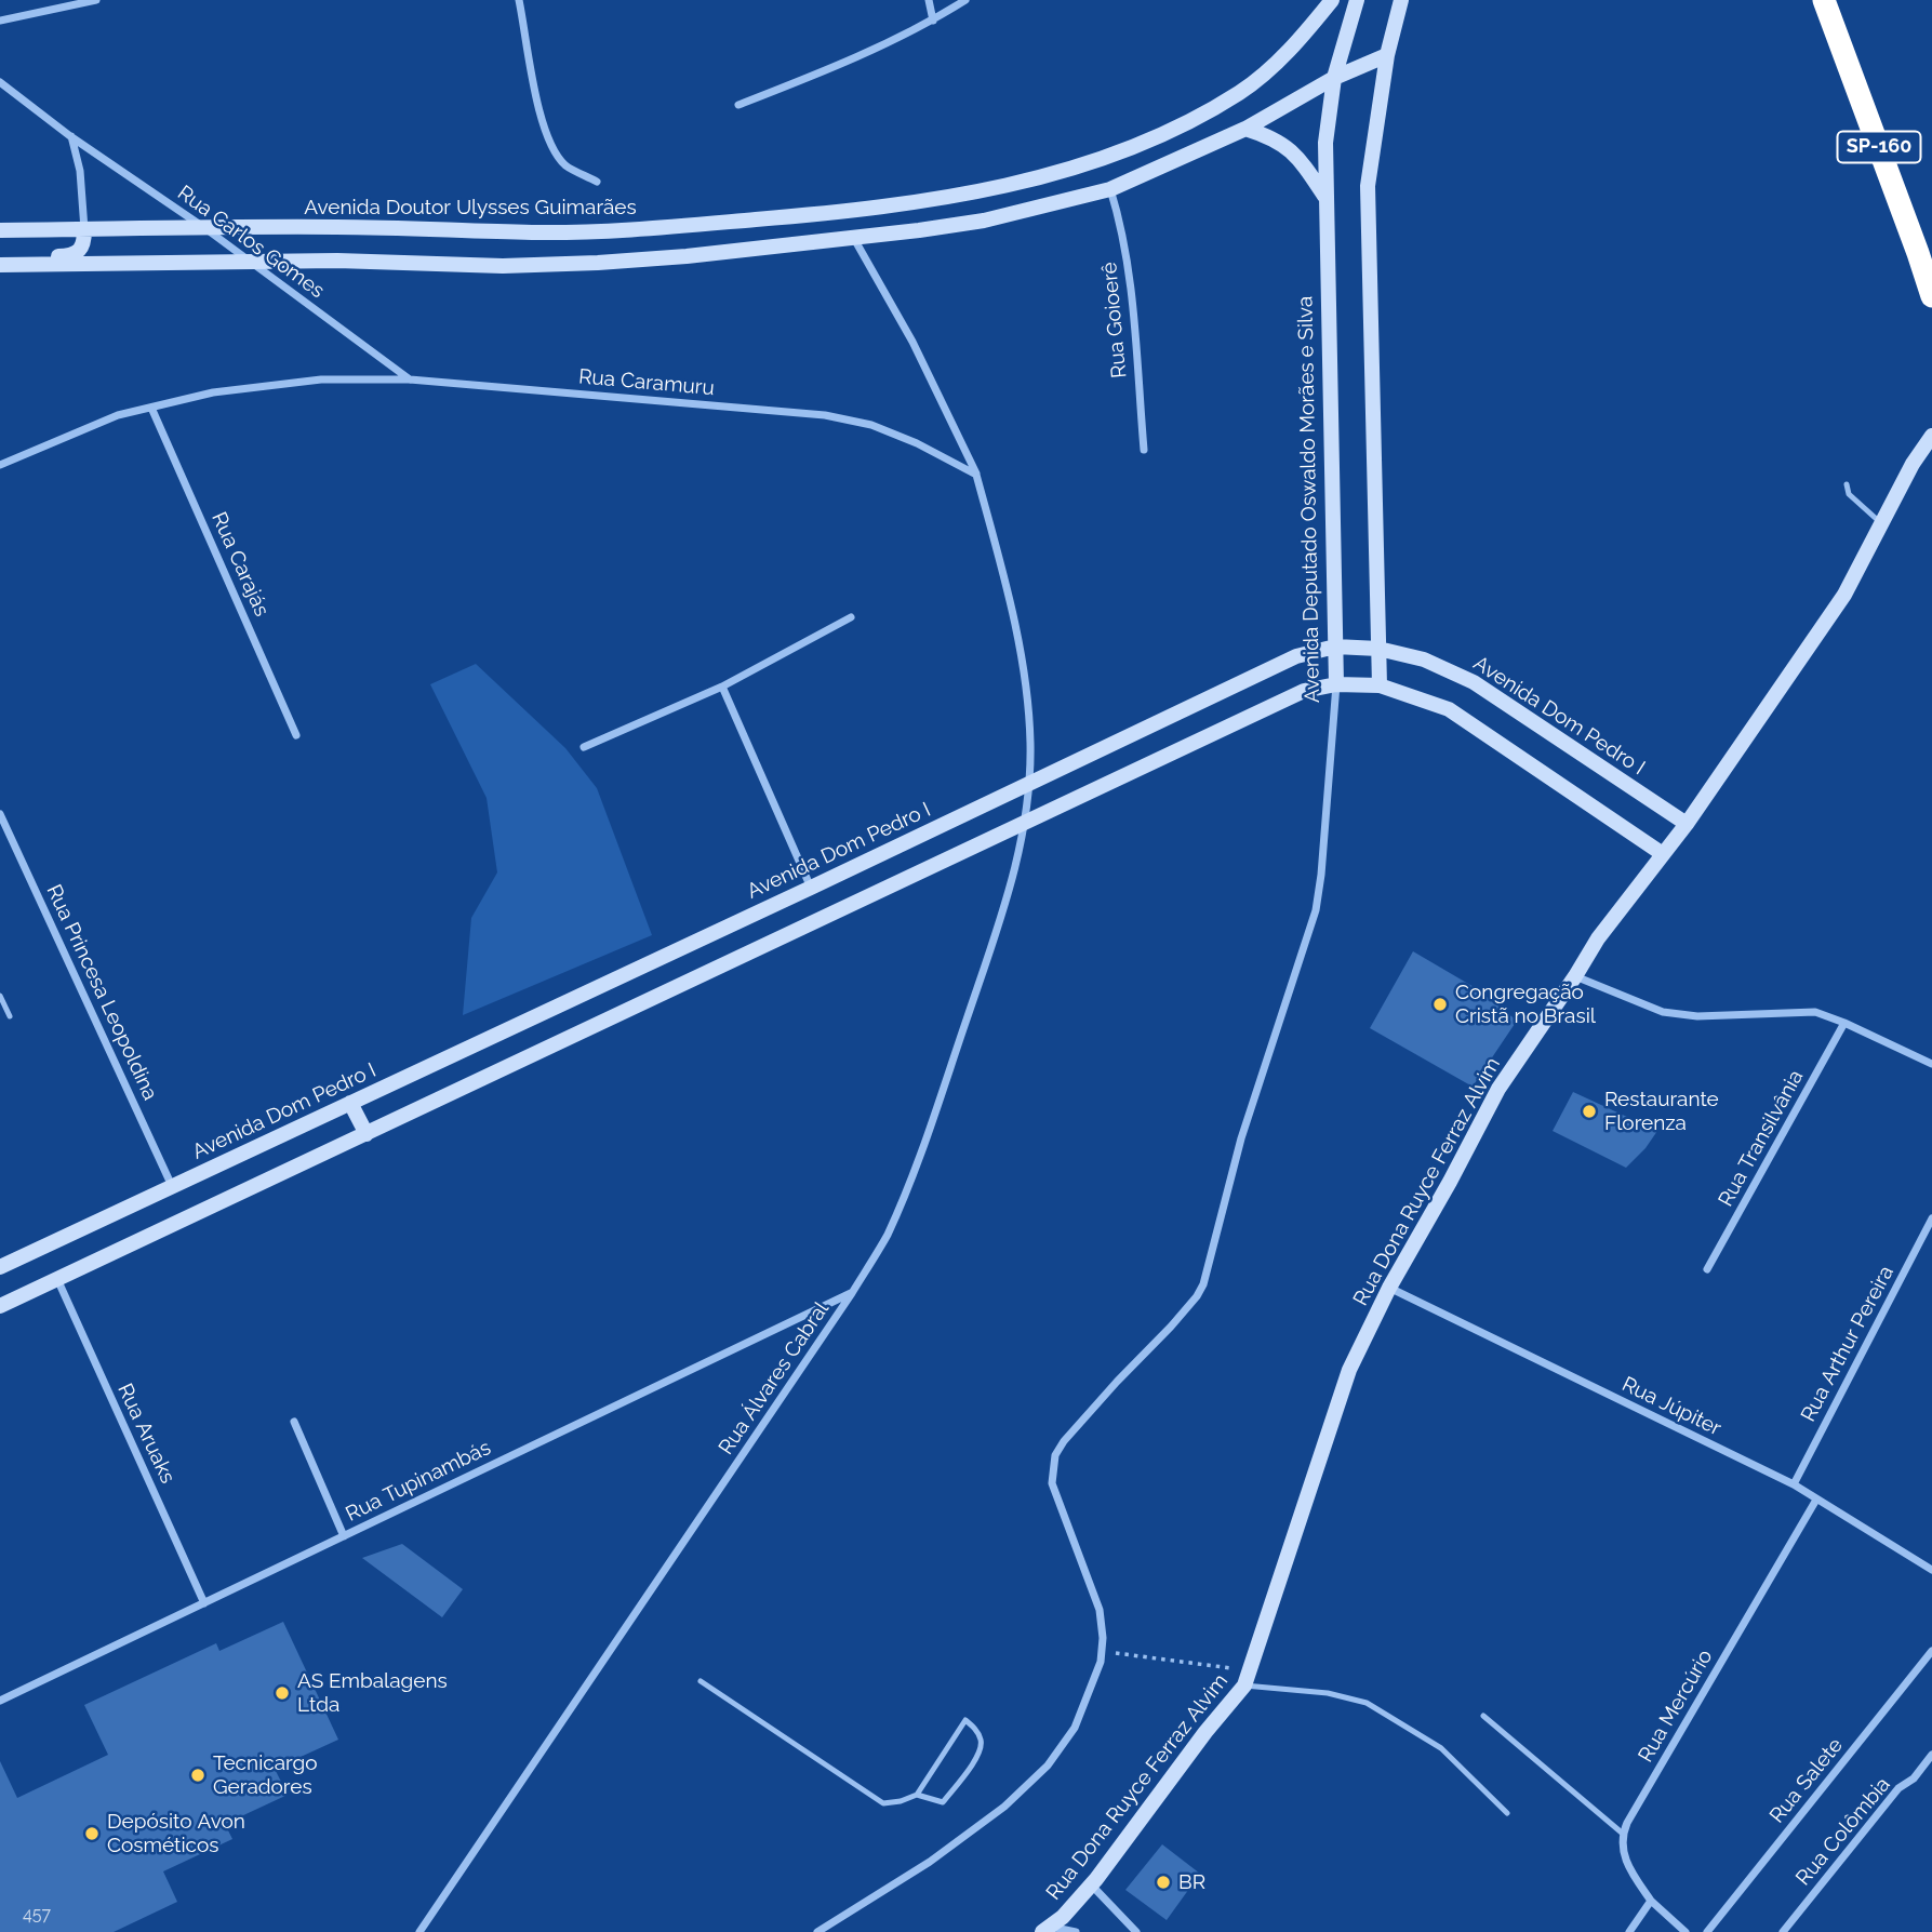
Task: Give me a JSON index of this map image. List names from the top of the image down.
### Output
{
  "streets": {
    "highway": ["SP-160"],
    "street": [
      "Avenida Doutor Ulysses Guimarães",
      "Rua Carlos Gomes",
      "Rua Goioerê",
      "Rua Caramuru",
      "Avenida Deputado Oswaldo Morães e Silva",
      "Rua Carajás",
      "Avenida Dom Pedro I",
      "Rua Princesa Leopoldina",
      "Rua Transilvânia",
      "Rua Dona Ruyce Ferraz Alvim",
      "Rua Arthur Pereira",
      "Rua Álvares Cabral",
      "Rua Júpiter",
      "Rua Aruaks",
      "Rua Tupinambás",
      "Rua Mercúrio",
      "Rua Salete",
      "Rua Colômbia"
    ]
  },
  "crossings": [
    ["Avenida Doutor Ulysses Guimarães", "Rua Carlos Gomes"],
    ["Rua Carlos Gomes", "Rua Caramuru"],
    ["Rua Caramuru", "Rua Carajás"],
    ["Avenida Deputado Oswaldo Morães e Silva", "Avenida Dom Pedro I"],
    ["Avenida Dom Pedro I", "Rua Princesa Leopoldina"],
    ["Avenida Dom Pedro I", "Rua Dona Ruyce Ferraz Alvim"],
    ["Avenida Dom Pedro I", "Rua Álvares Cabral"],
    ["Rua Dona Ruyce Ferraz Alvim", "Rua Júpiter"],
    ["Rua Arthur Pereira", "Rua Júpiter"],
    ["Rua Álvares Cabral", "Rua Tupinambás"],
    ["Rua Júpiter", "Rua Mercúrio"],
    ["Rua Aruaks", "Rua Tupinambás"]
  ],
  "places": [
    "Congregação Cristã no Brasil",
    "Restaurante Florenza",
    "AS Embalagens Ltda",
    "Tecnicargo Geradores",
    "Depósito Avon Cosméticos",
    "BR"
  ],
  "house_numbers": ["457"]
}
